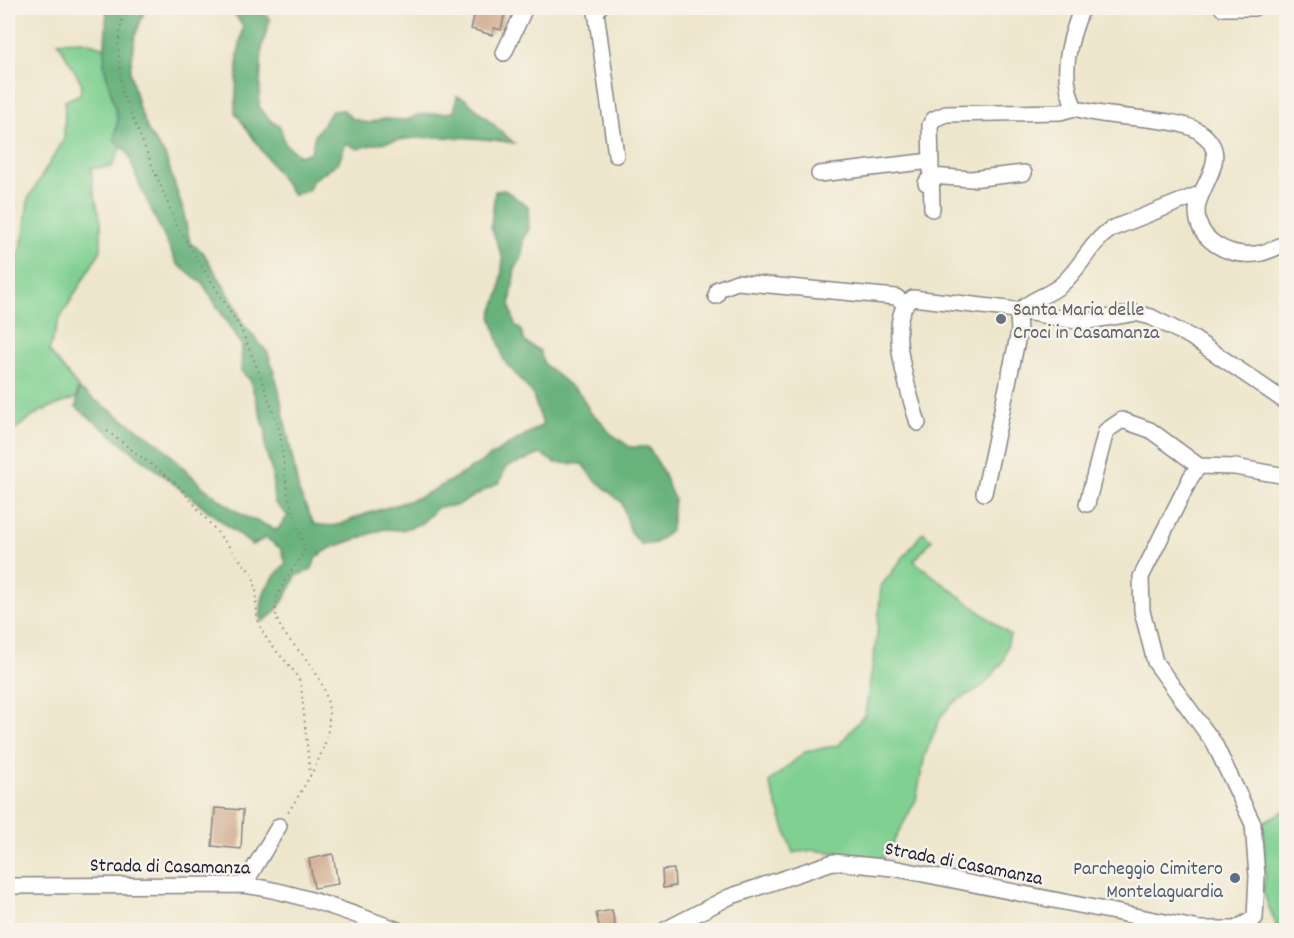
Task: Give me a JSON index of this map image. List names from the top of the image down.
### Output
{
  "streets": {
    "street": ["Strada di Casamanza"]
  },
  "places": ["Santa Maria delle Croci in Casamanza", "Parcheggio Cimitero Montelaguardia"]
}
